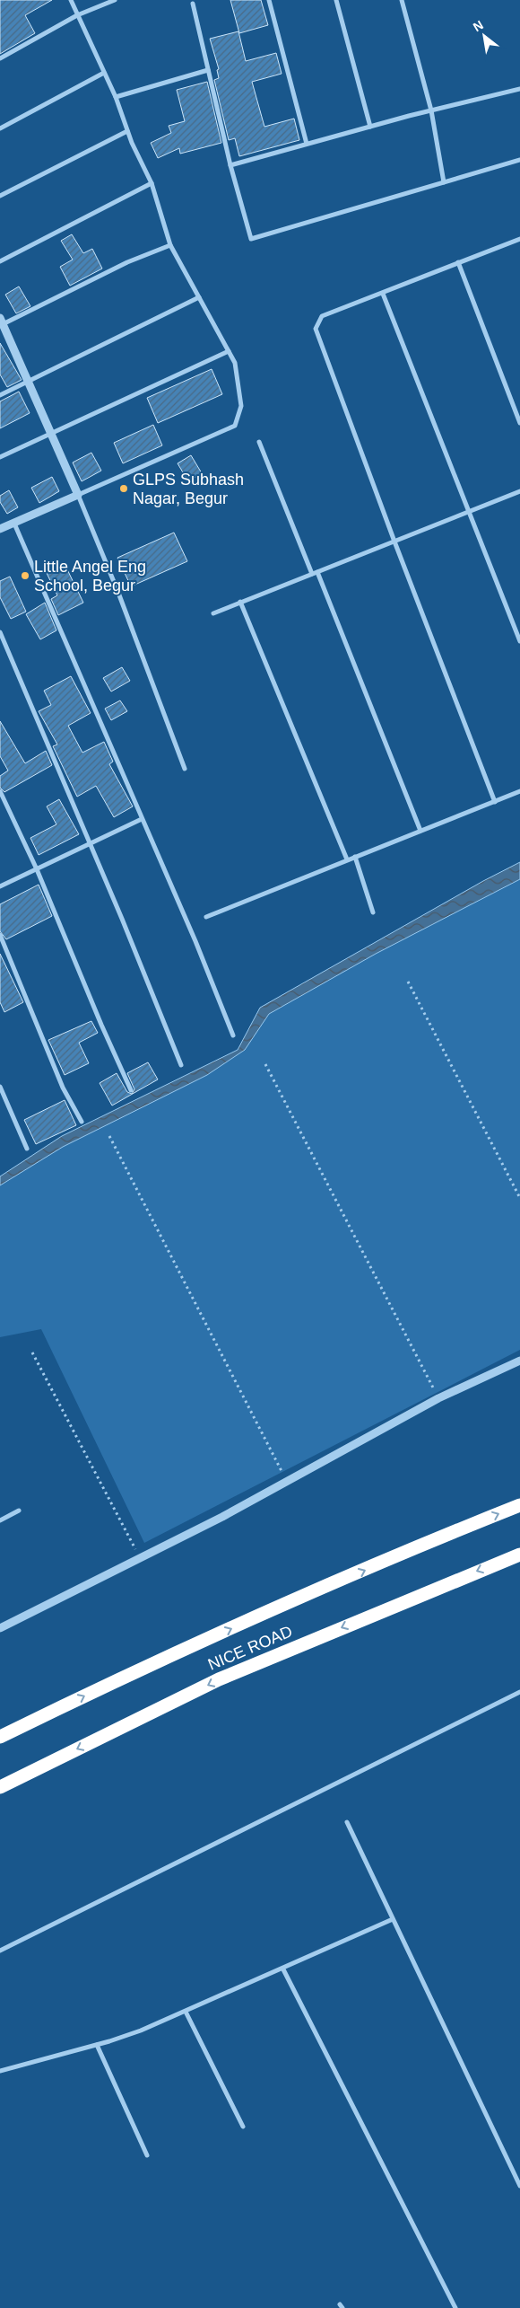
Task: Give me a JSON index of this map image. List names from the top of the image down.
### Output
{
  "streets": {
    "highway": ["NICE ROAD"]
  },
  "places": ["GLPS Subhash Nagar, Begur", "Little Angel Eng School, Begur"],
  "north": "top left"
}
